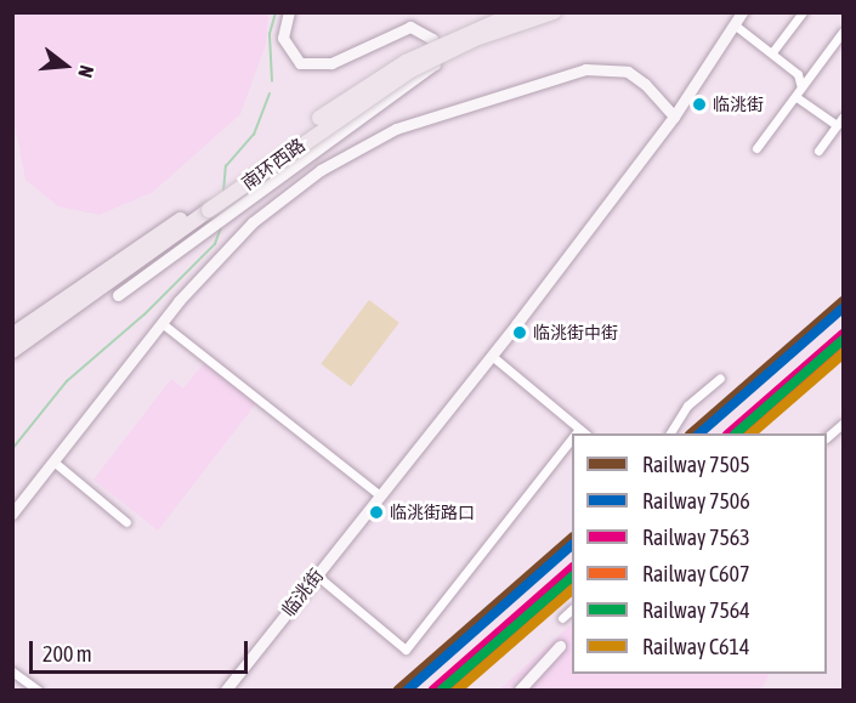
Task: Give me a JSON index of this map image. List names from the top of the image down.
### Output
{
  "streets": {
    "highway": ["南环西路"],
    "street": ["临洮街"]
  },
  "places": ["临洮街", "临洮街中街", "临洮街路口"],
  "lines": [
    "rail line 7505",
    "rail line 7506",
    "rail line 7563",
    "rail line 7564",
    "rail line C607",
    "rail line C614"
  ],
  "legend": [
    "Railway 7505",
    "Railway 7506",
    "Railway 7563",
    "Railway C607",
    "Railway 7564",
    "Railway C614"
  ],
  "scale_bar": "200 m",
  "north": "right"
}
